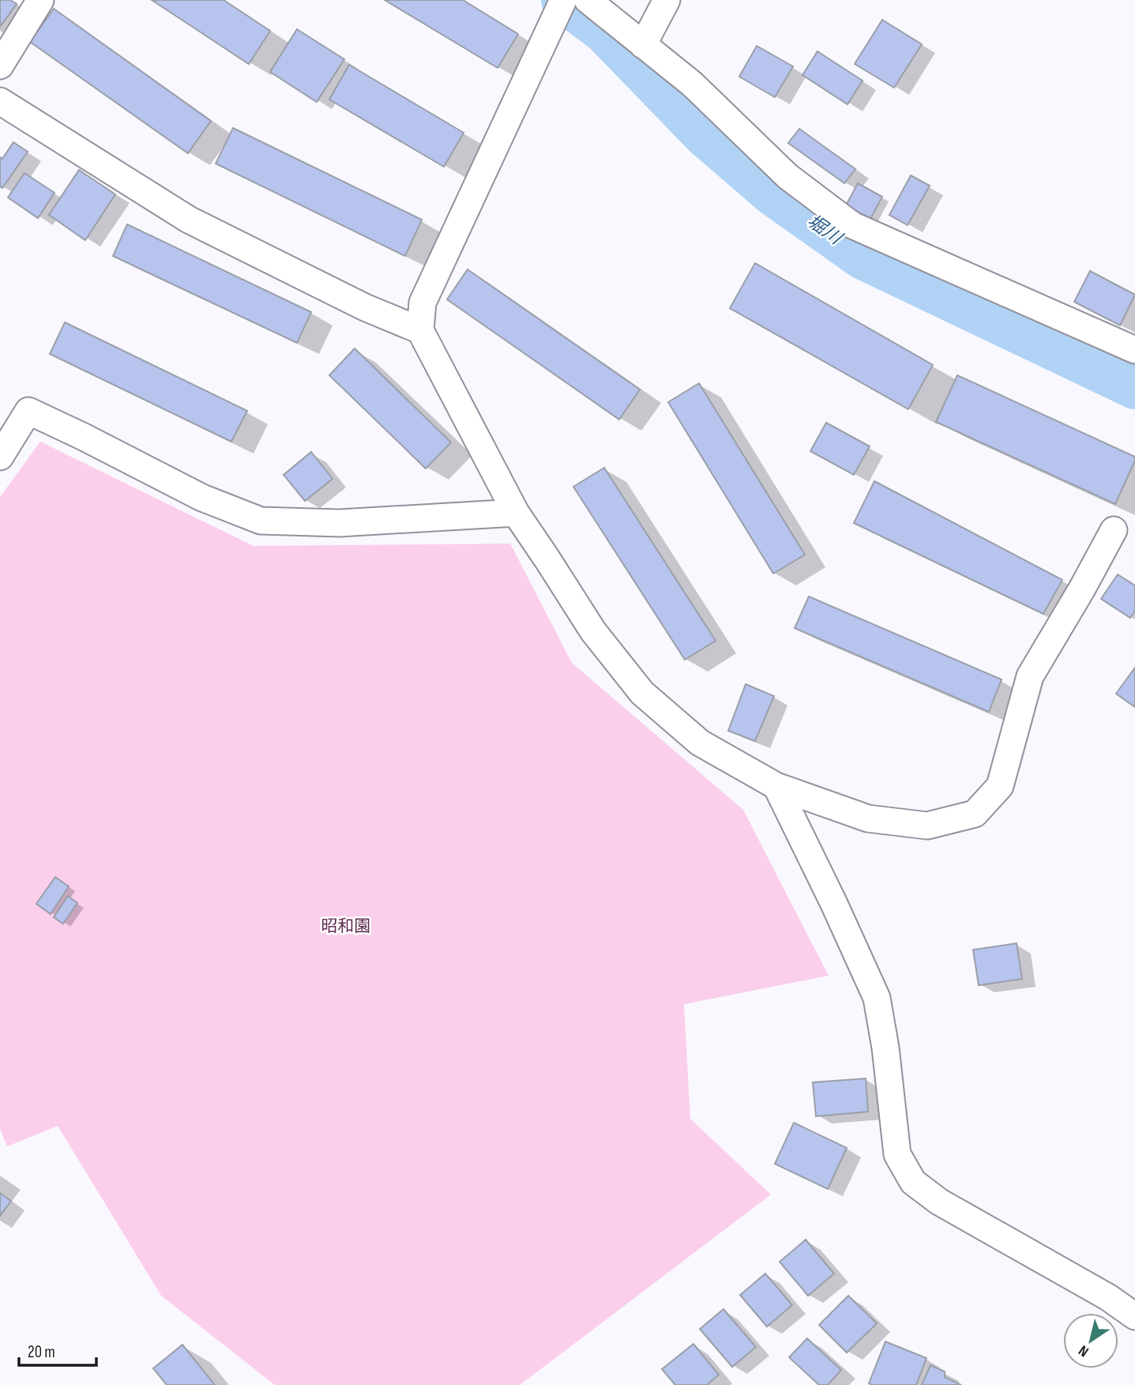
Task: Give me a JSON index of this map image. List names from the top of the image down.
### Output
{
  "water": ["堀川"],
  "parks": ["昭和園"],
  "scale_bar": "20 m",
  "north": "bottom left"
}
